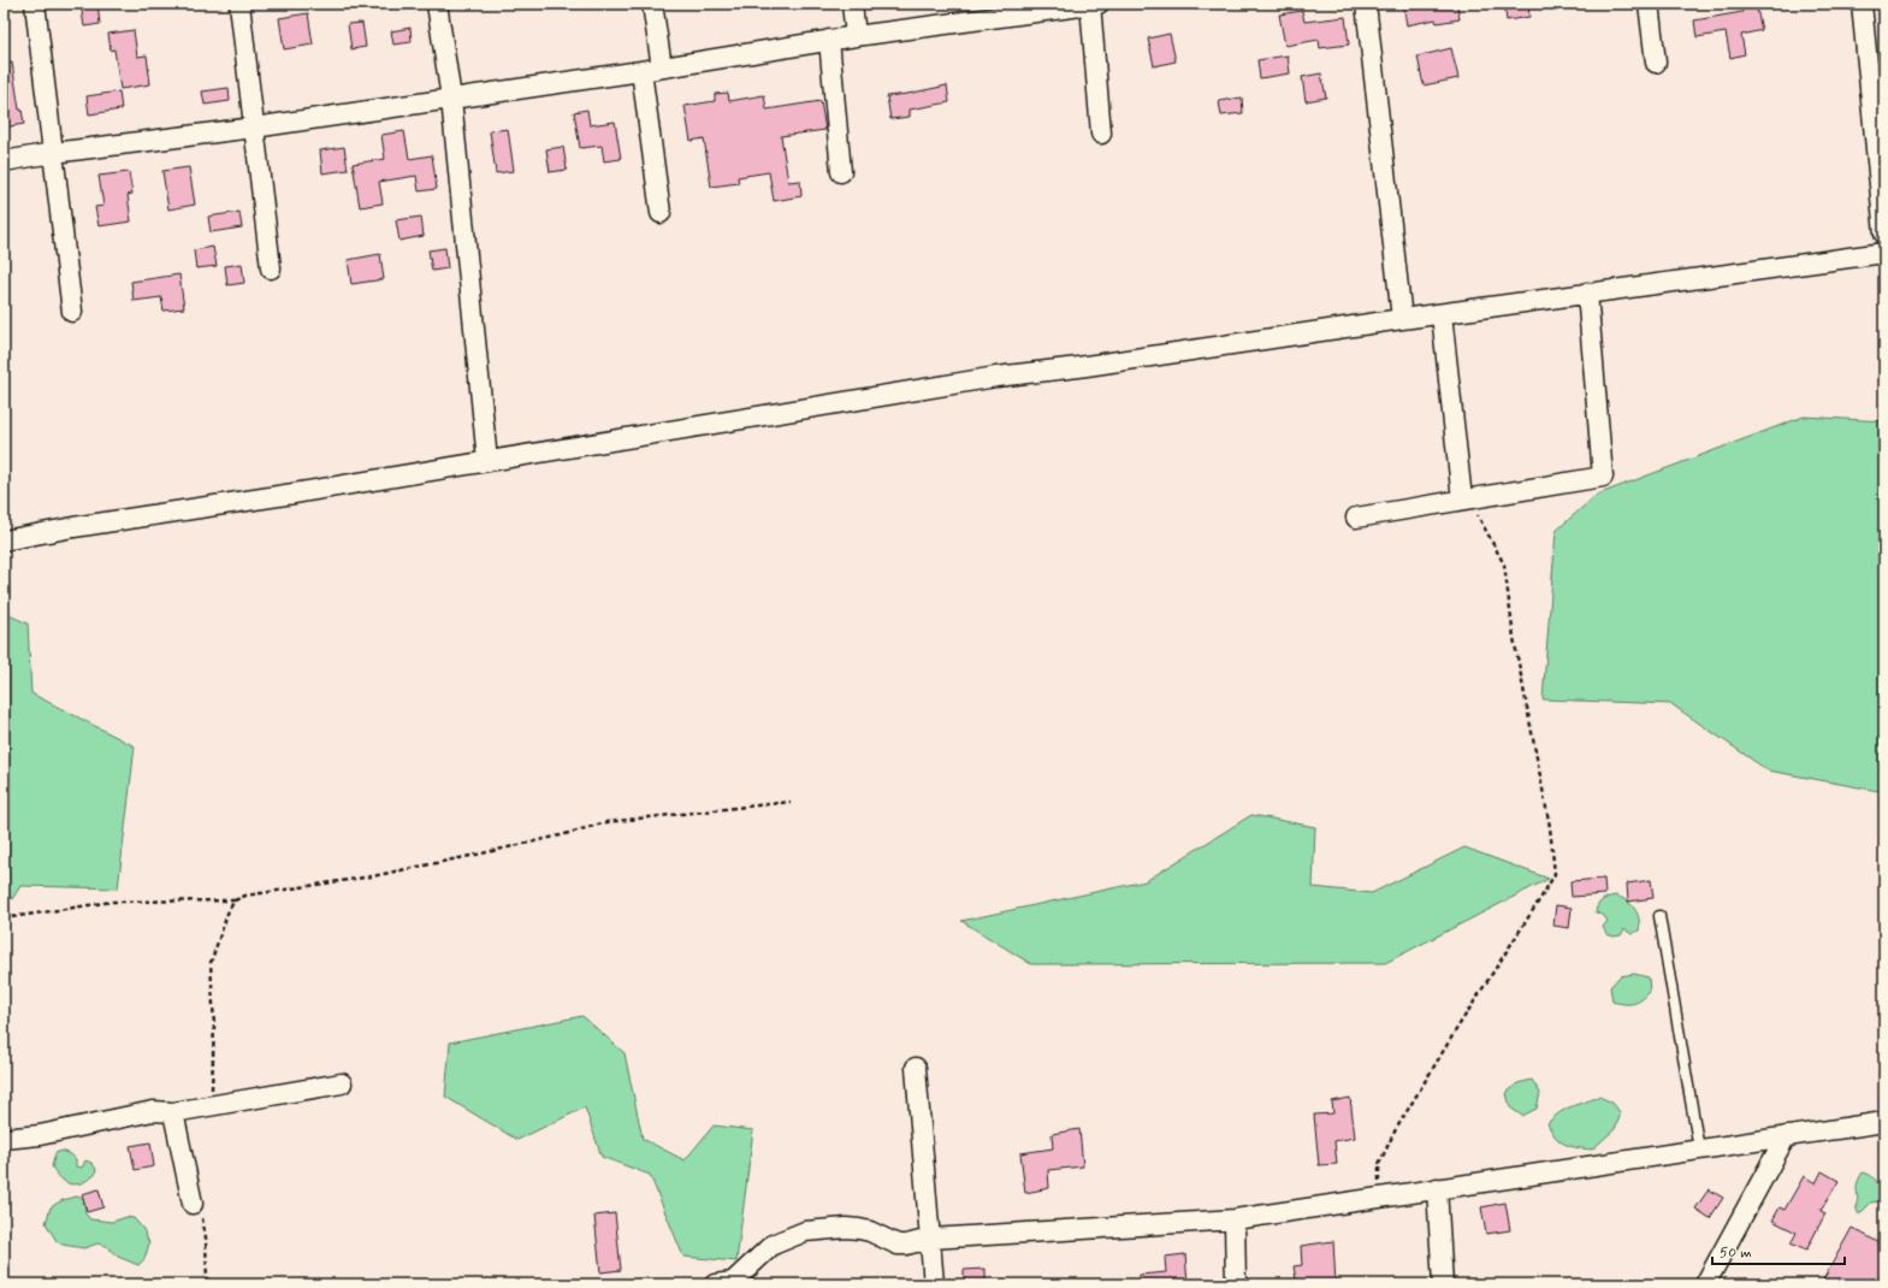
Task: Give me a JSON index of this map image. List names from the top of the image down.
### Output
{
  "scale_bar": "50 m"
}
